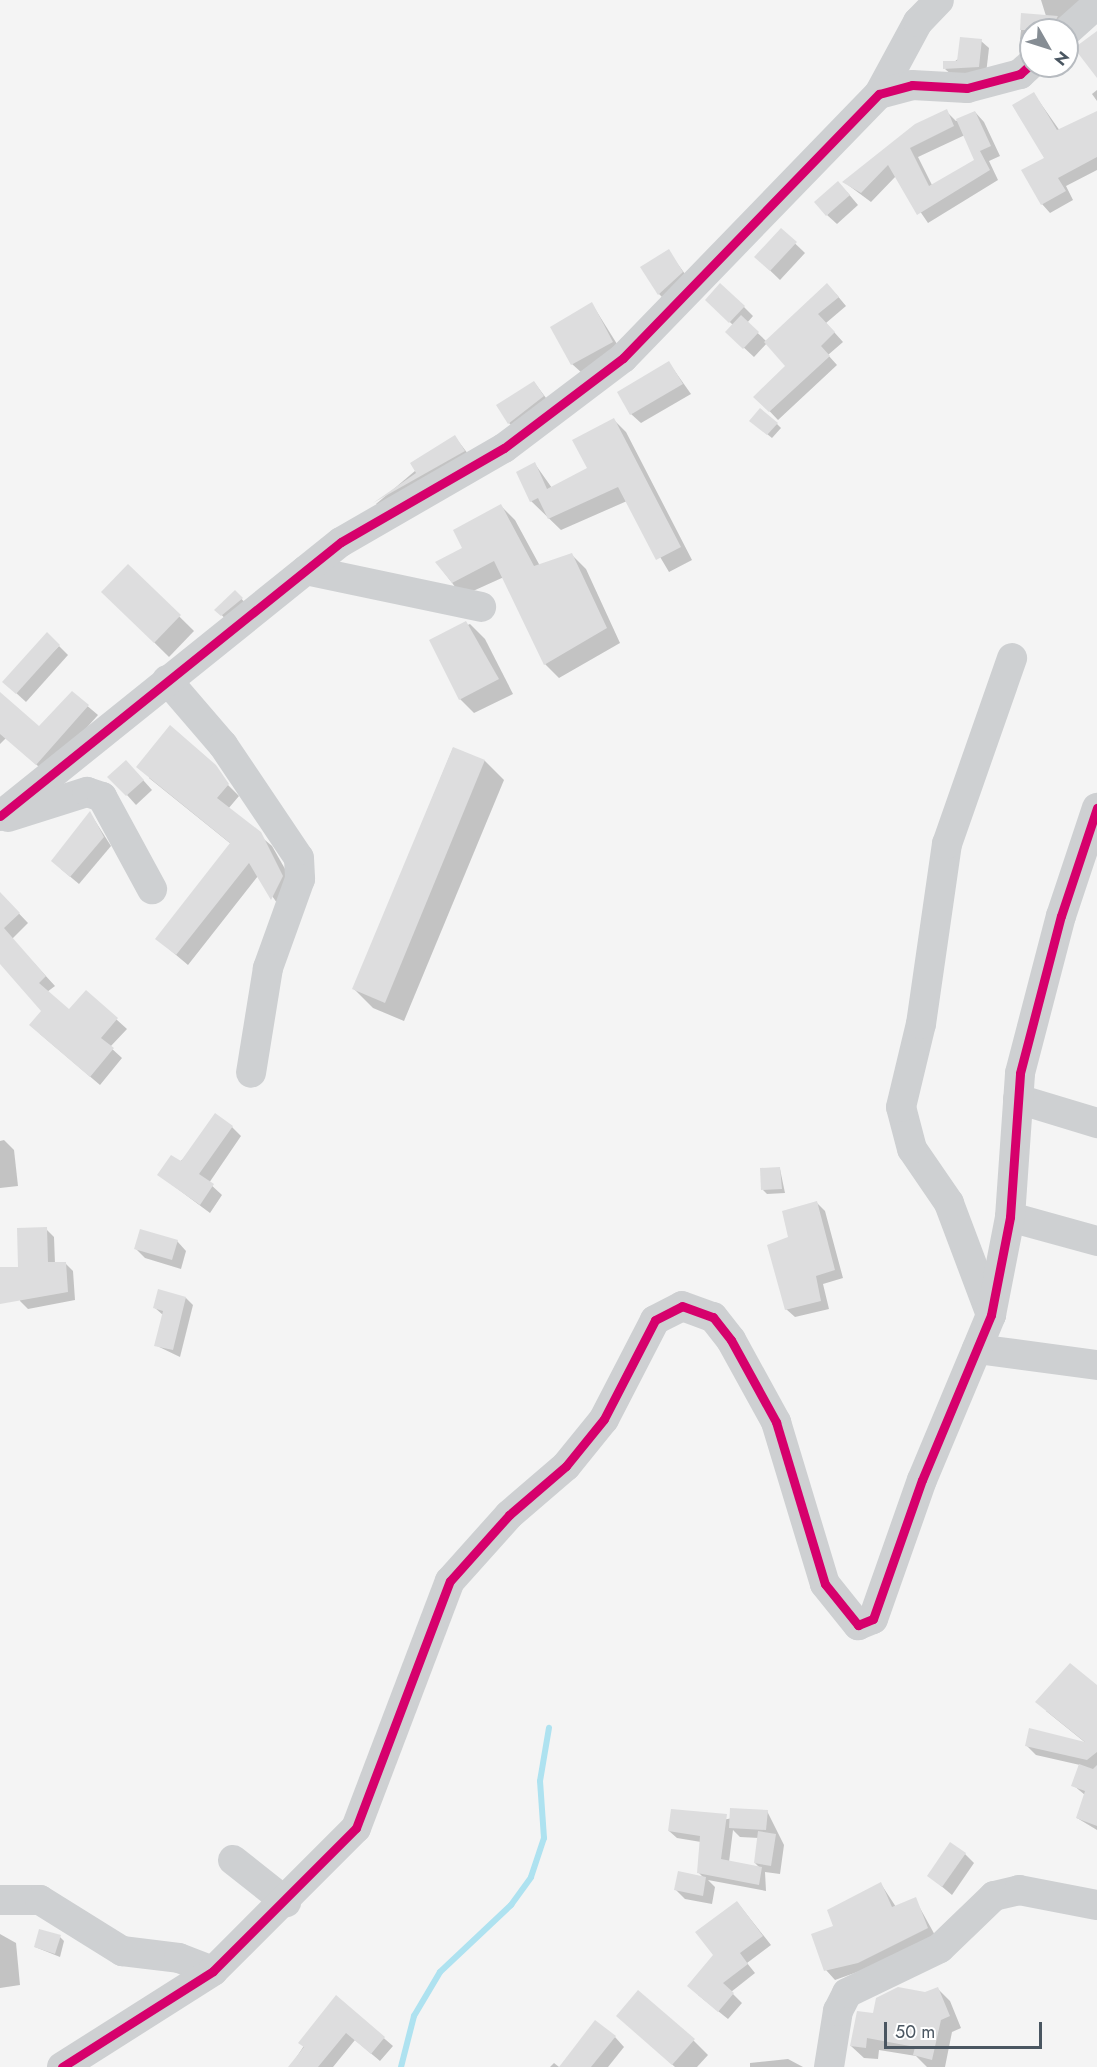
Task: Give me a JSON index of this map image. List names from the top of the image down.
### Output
{
  "scale_bar": "50 m",
  "north": "bottom right"
}
